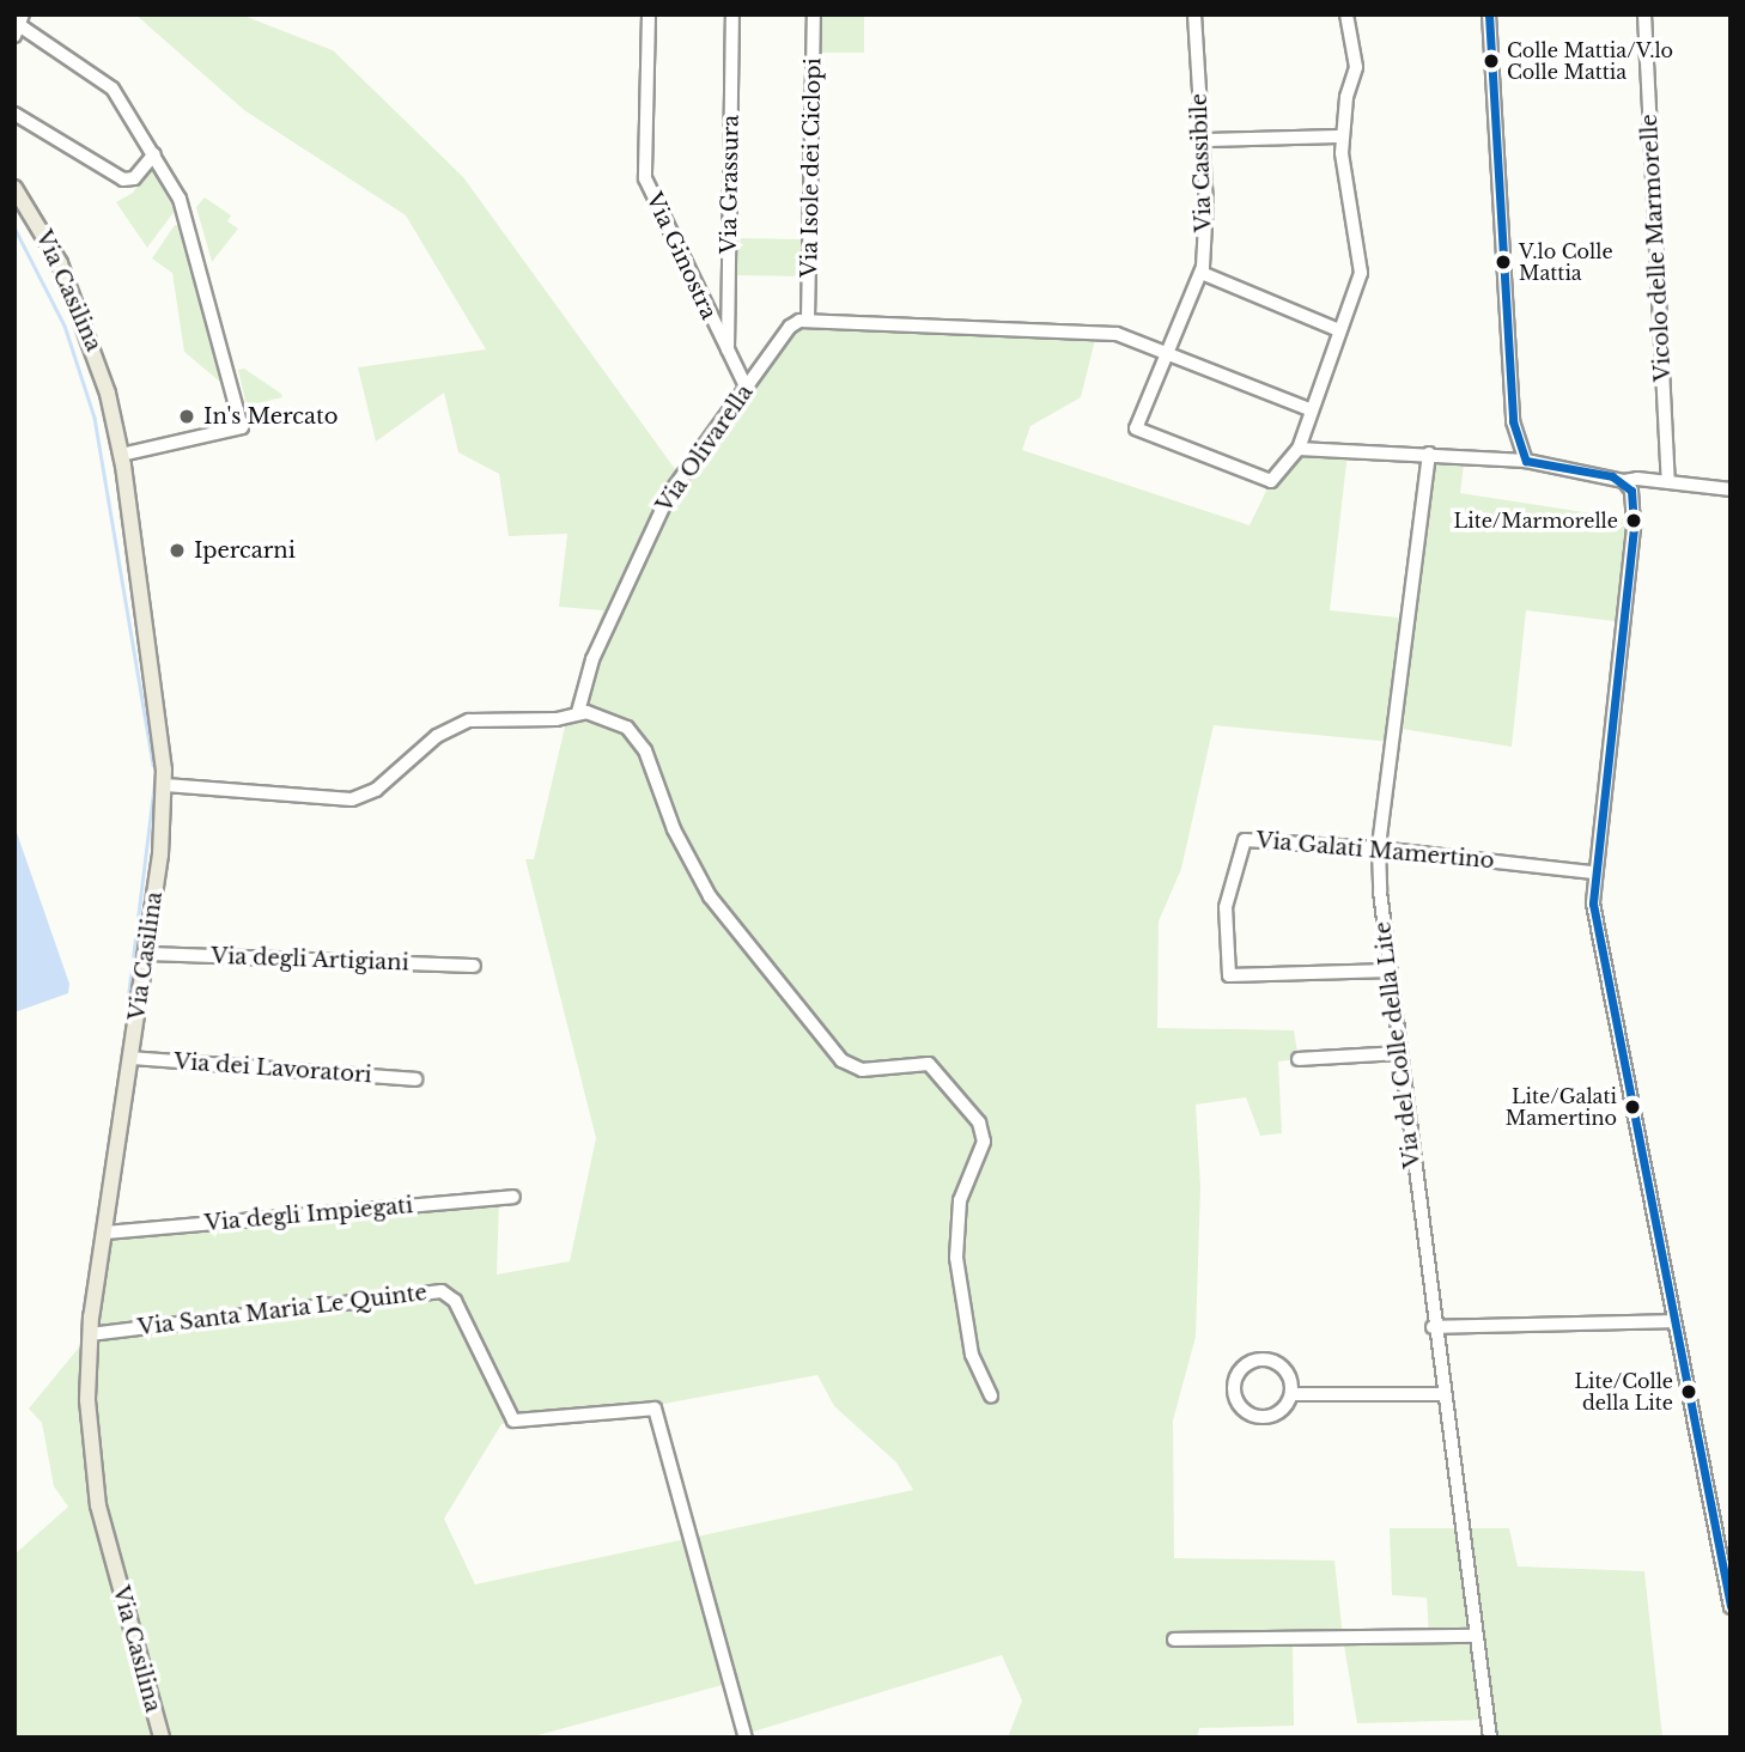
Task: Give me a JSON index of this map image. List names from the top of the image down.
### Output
{
  "streets": {
    "main road": ["Via Casilina"],
    "street": [
      "Via Cassibile",
      "Via Isole dei Ciclopi",
      "Via Grassura",
      "Vicolo delle Marmorelle",
      "Via Ginostra",
      "Via Olivarella",
      "Via Galati Mamertino",
      "Via degli Artigiani",
      "Via del Colle della Lite",
      "Via dei Lavoratori",
      "Via degli Impiegati",
      "Via Santa Maria Le Quinte"
    ]
  },
  "crossings": [
    ["Via Isole dei Ciclopi", "Via Olivarella"],
    ["Via Grassura", "Via Ginostra"],
    ["Via Ginostra", "Via Olivarella"],
    ["Via Casilina", "Via degli Artigiani"],
    ["Via Casilina", "Via dei Lavoratori"],
    ["Via Casilina", "Via degli Impiegati"],
    ["Via Casilina", "Via Santa Maria Le Quinte"],
    ["Via Galati Mamertino", "Via del Colle della Lite"]
  ],
  "places": [
    "Colle Mattia/V.lo Colle Mattia",
    "V.lo Colle Mattia",
    "In's Mercato",
    "Lite/Marmorelle",
    "Ipercarni",
    "Lite/Galati Mamertino",
    "Lite/Colle della Lite"
  ]
}
